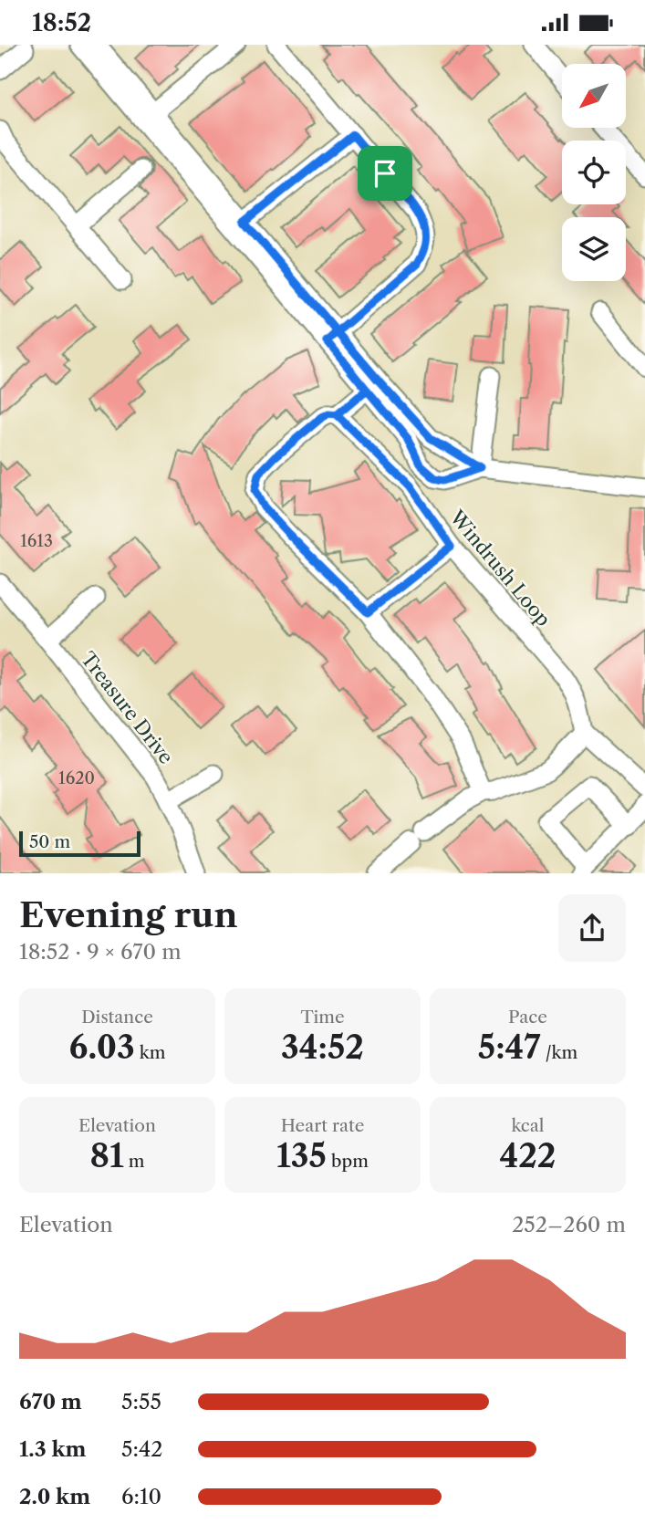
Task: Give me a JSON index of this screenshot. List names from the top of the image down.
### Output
{
  "streets": {
    "street": ["Windrush Loop", "Treasure Drive"]
  },
  "house_numbers": ["1613", "1620"],
  "scale_bar": "50 m",
  "north": "bottom left",
  "page": {
    "status": "18:52",
    "scale": "50 m",
    "heading": ["Evening run", "18:52 · 9 × 670 m"],
    "stats": [
      ["Distance", "6.03 km"],
      ["Time", "34:52"],
      ["Pace", "5:47 /km"],
      ["Elevation", "81 m"],
      ["Heart rate", "135 bpm"],
      ["kcal", "422"]
    ],
    "chart": ["Elevation", "252–260 m"],
    "list": [
      {
        "name": "670 m",
        "note": "5:55"
      },
      {
        "name": "1.3 km",
        "note": "5:42"
      },
      {
        "name": "2.0 km",
        "note": "6:10"
      }
    ]
  }
}
